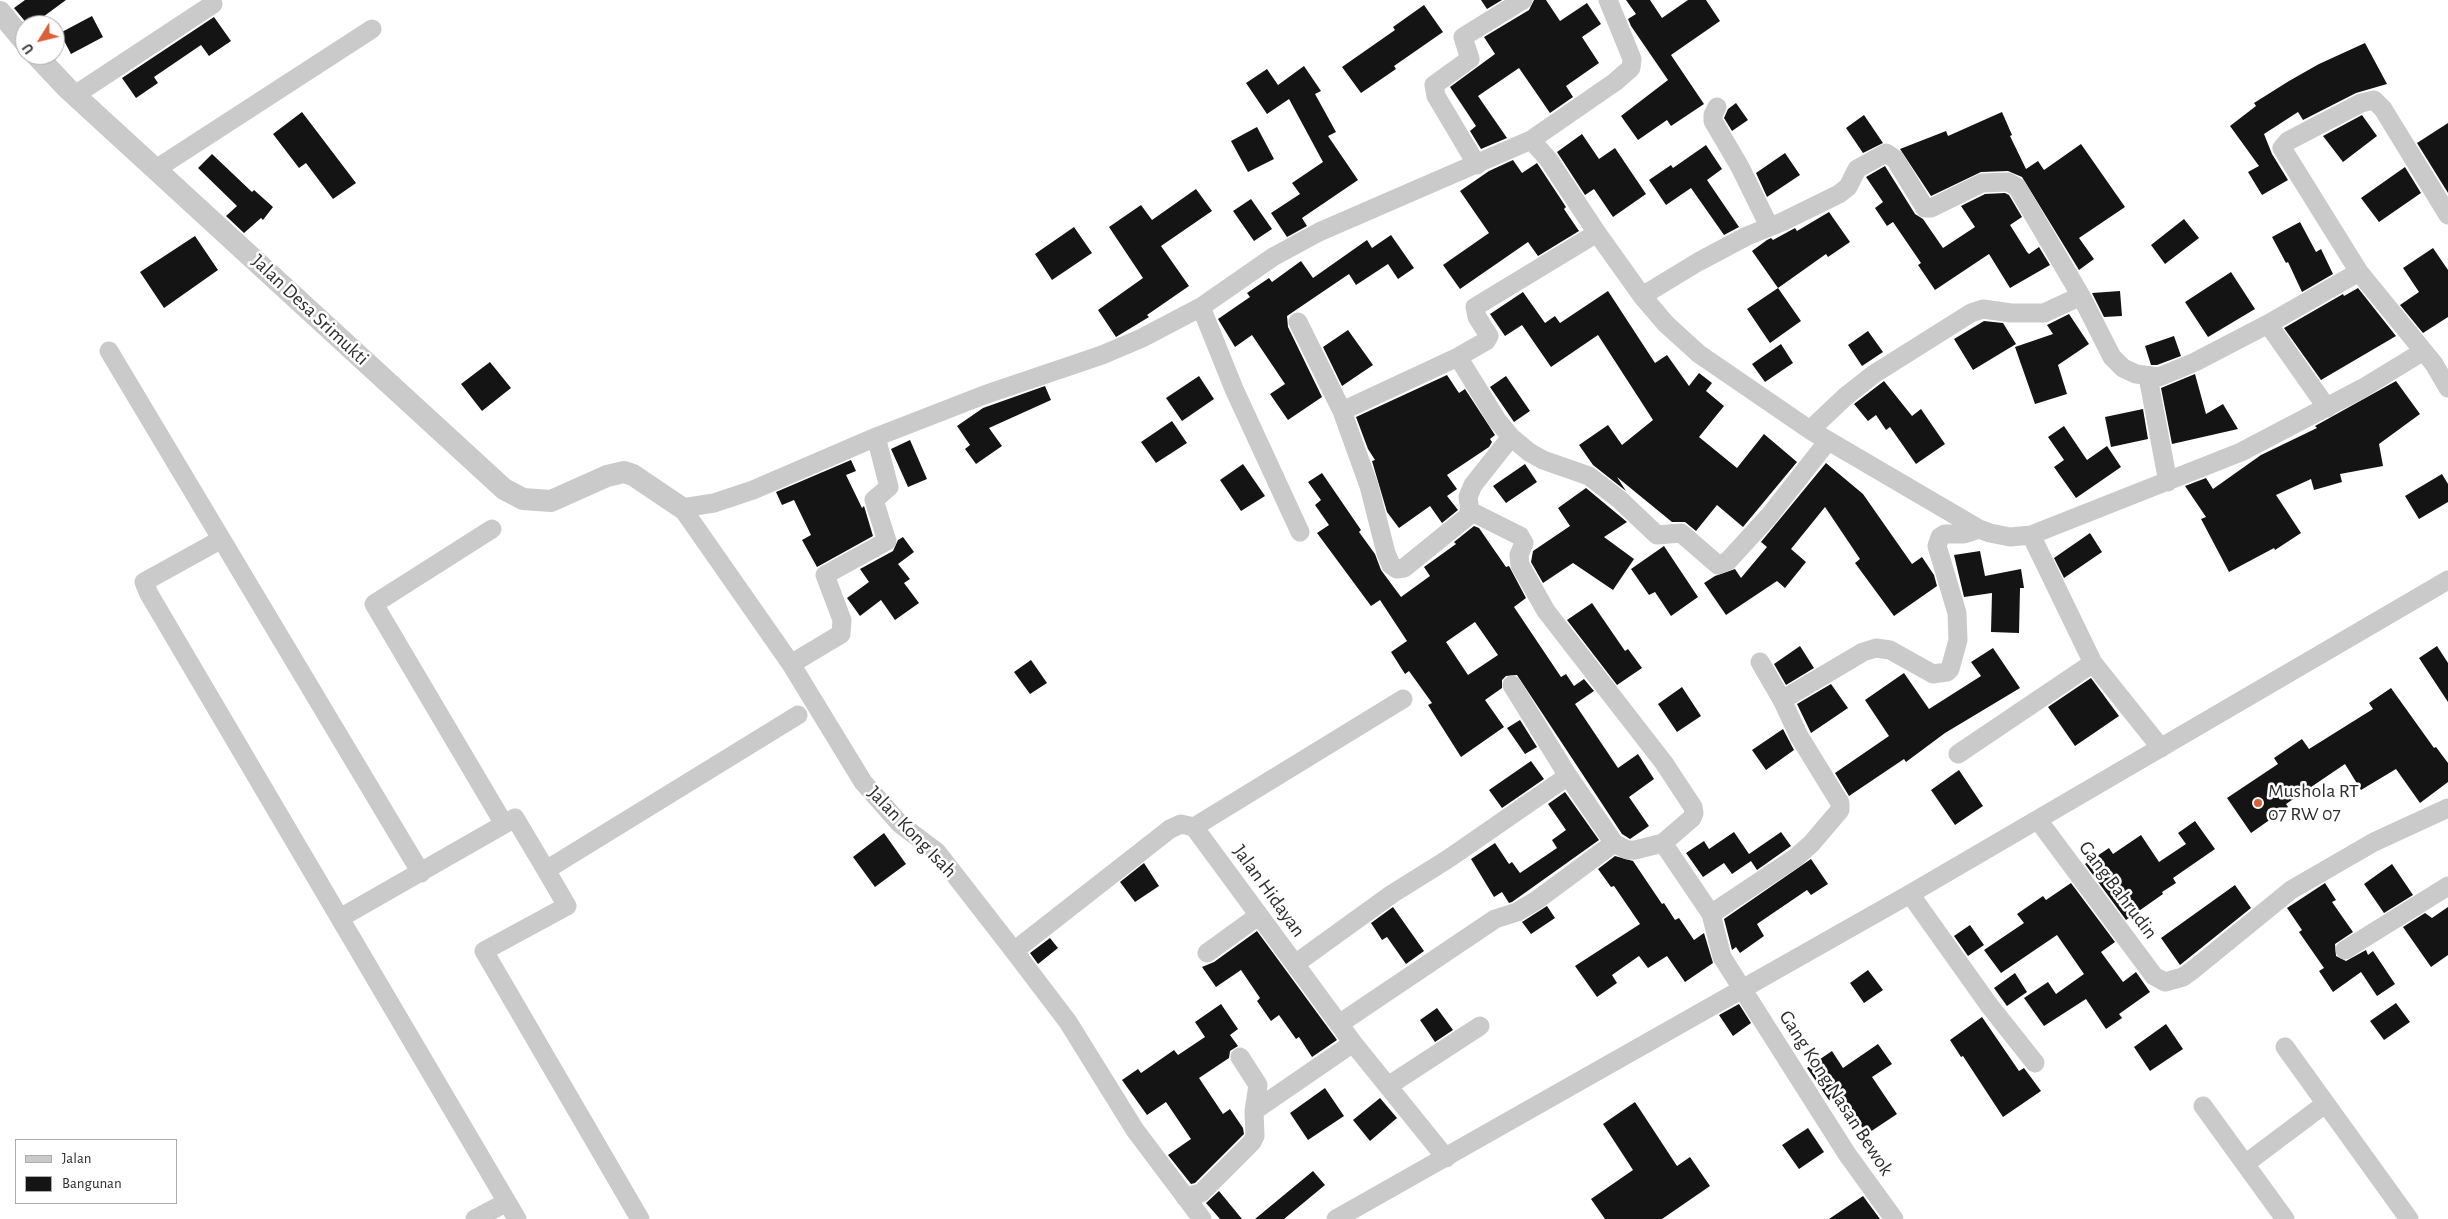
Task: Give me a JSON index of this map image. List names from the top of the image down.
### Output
{
  "streets": {
    "street": [
      "Jalan Desa Srimukti",
      "Jalan Kong Isah",
      "Gang Bahrudin",
      "Jalan Hidayan",
      "Gang Kong Nasan Bewok"
    ]
  },
  "crossings": [
    ["Jalan Desa Srimukti", "Jalan Kong Isah"]
  ],
  "places": ["Mushola RT 07 RW 07"],
  "legend": ["Jalan", "Bangunan"],
  "north": "bottom left"
}
